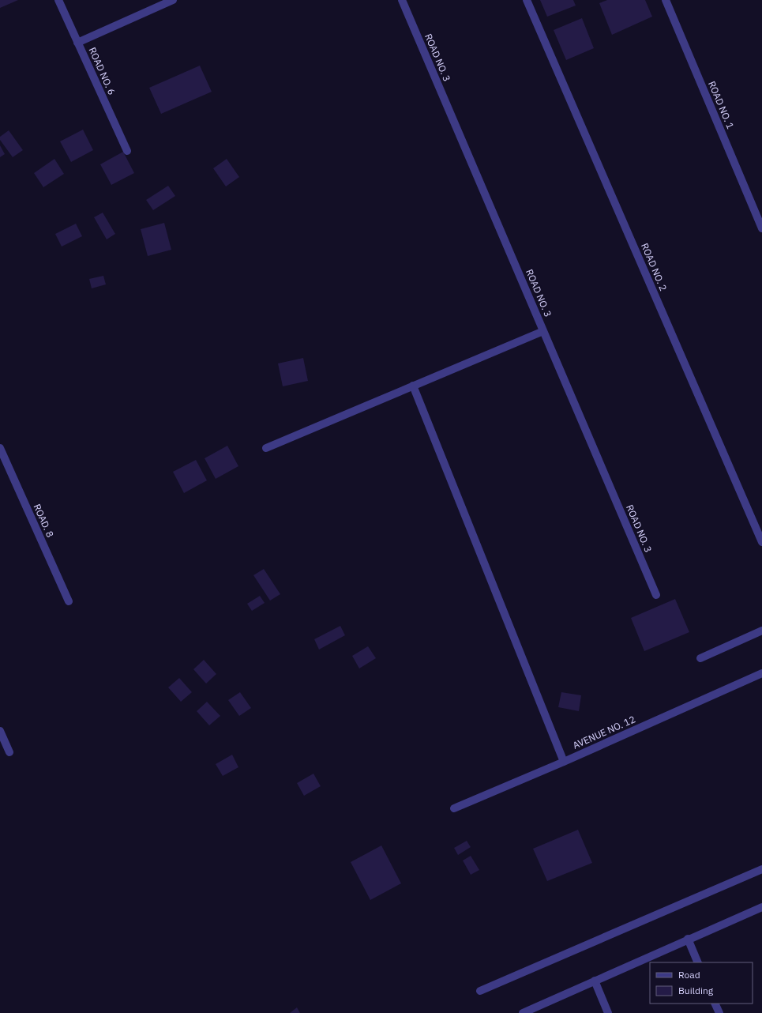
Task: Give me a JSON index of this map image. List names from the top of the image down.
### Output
{
  "streets": {
    "street": [
      "ROAD NO. 3",
      "ROAD NO. 6",
      "ROAD NO. 1",
      "ROAD NO. 2",
      "ROAD. 8",
      "AVENUE NO. 12"
    ]
  },
  "legend": ["Road", "Building"]
}
